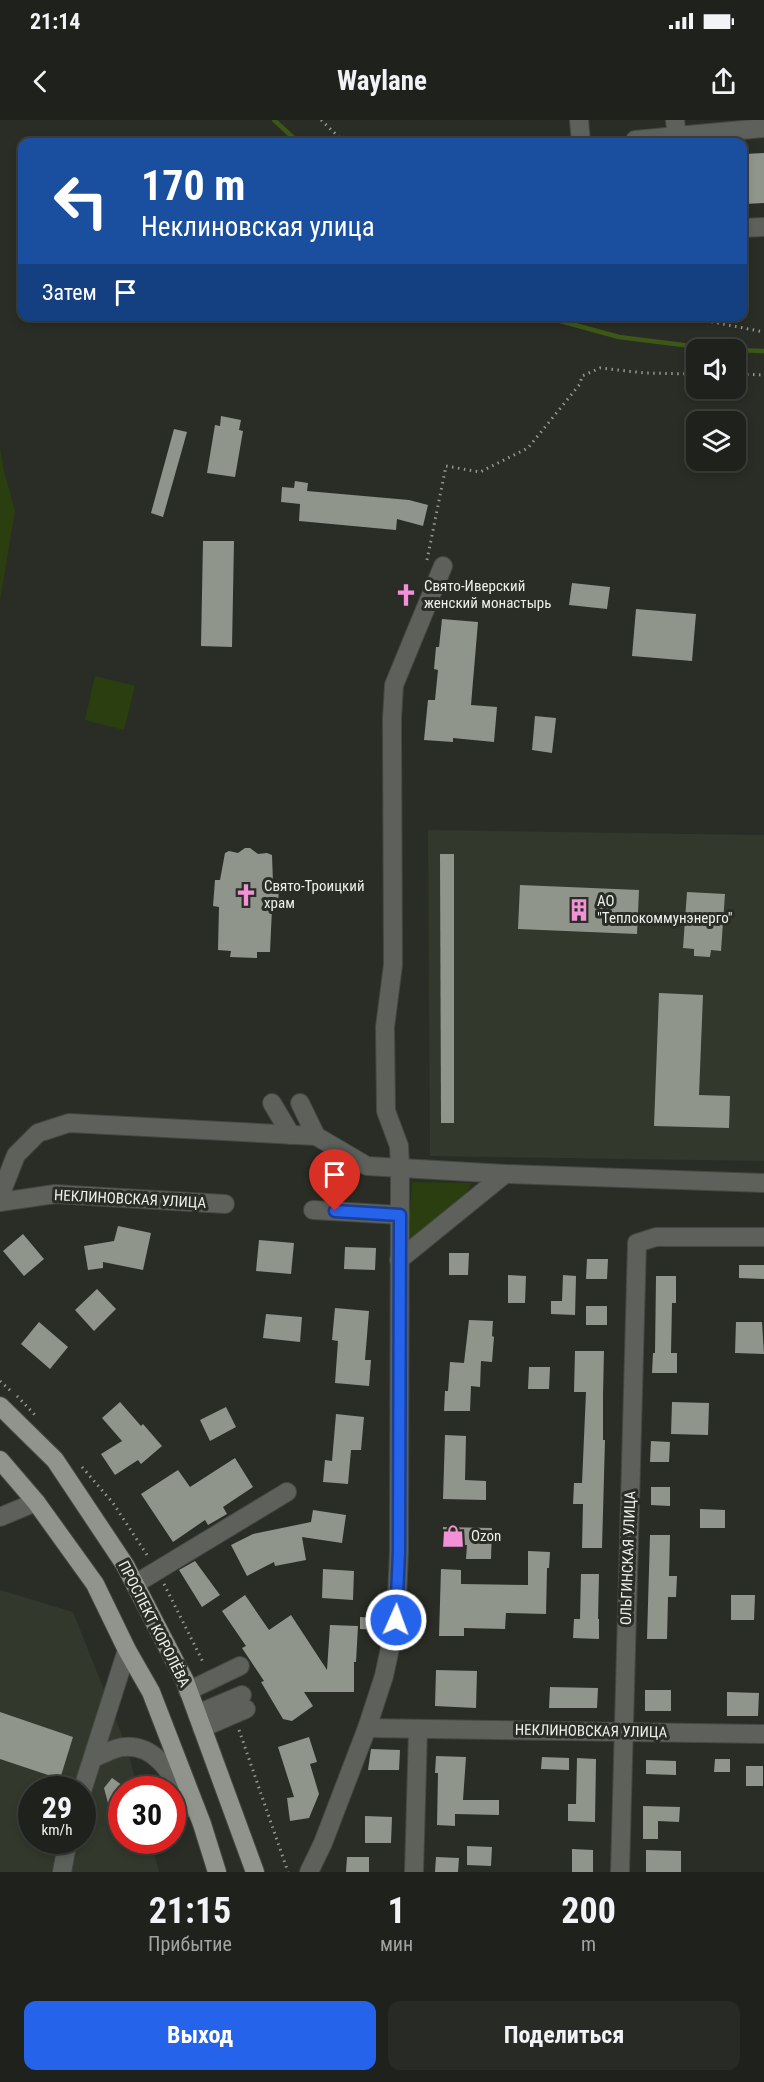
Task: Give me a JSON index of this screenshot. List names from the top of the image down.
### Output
{
  "streets": {
    "main road": ["ПРОСПЕКТ КОРОЛЁВА"],
    "street": ["НЕКЛИНОВСКАЯ УЛИЦА", "ОЛЬГИНСКАЯ УЛИЦА"]
  },
  "crossings": [
    ["НЕКЛИНОВСКАЯ УЛИЦА", "ОЛЬГИНСКАЯ УЛИЦА"]
  ],
  "places": {
    "church": ["Свято-Иверский женский монастырь", "Свято-Троицкий храм"],
    "building": ["АО \"Теплокоммунэнерго\""],
    "shop": ["Ozon"]
  },
  "page": {
    "status": "21:14",
    "header": "Waylane",
    "turn": ["170 m", "Неклиновская улица"],
    "then": "Затем",
    "speed": "29 km/h",
    "limit": "30",
    "eta": [
      "21:15",
      "Прибытие",
      "1",
      "мин",
      "200",
      "m"
    ],
    "buttons": ["Выход", "Поделиться"]
  }
}
